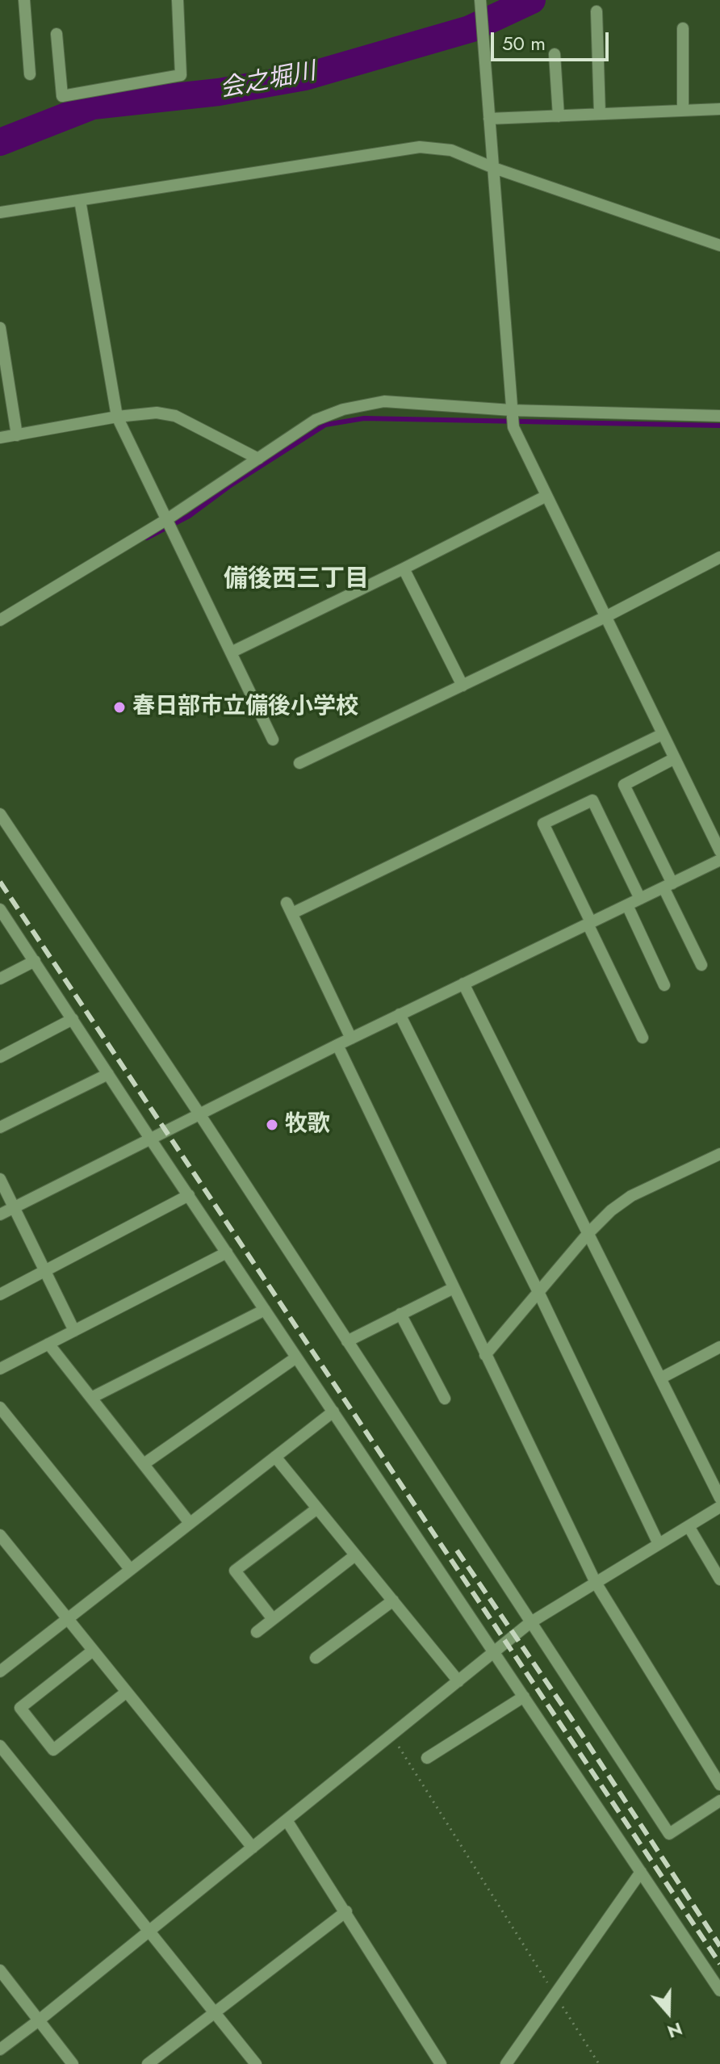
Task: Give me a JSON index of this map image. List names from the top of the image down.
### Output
{
  "districts": ["備後西三丁目"],
  "water": ["会之堀川"],
  "places": ["春日部市立備後小学校", "牧歌"],
  "scale_bar": "50 m",
  "north": "bottom"
}
